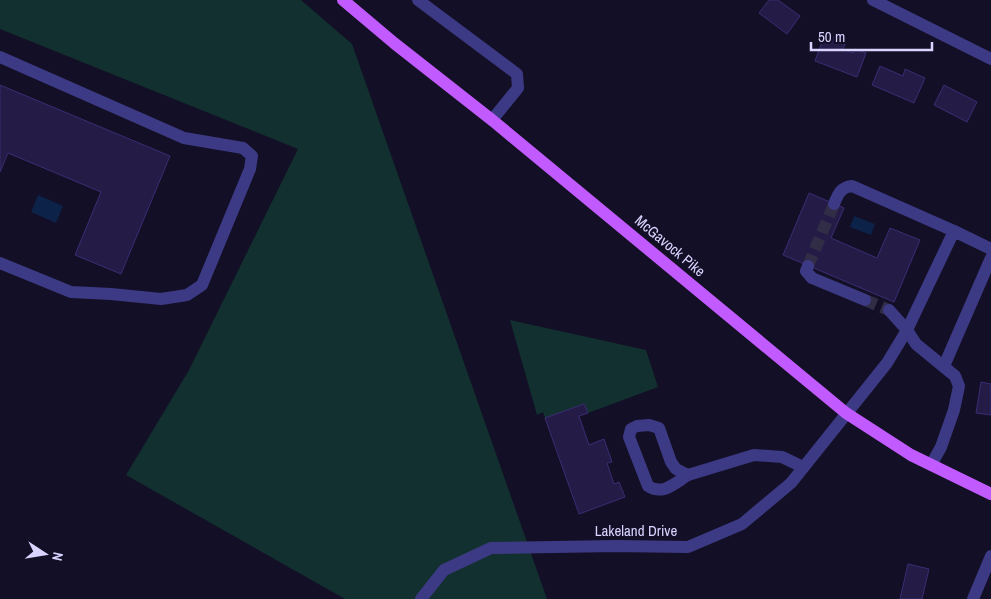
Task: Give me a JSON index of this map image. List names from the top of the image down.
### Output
{
  "streets": {
    "main road": ["McGavock Pike"],
    "street": ["Lakeland Drive"]
  },
  "crossings": [
    ["McGavock Pike", "Lakeland Drive"]
  ],
  "scale_bar": "50 m",
  "north": "right"
}
